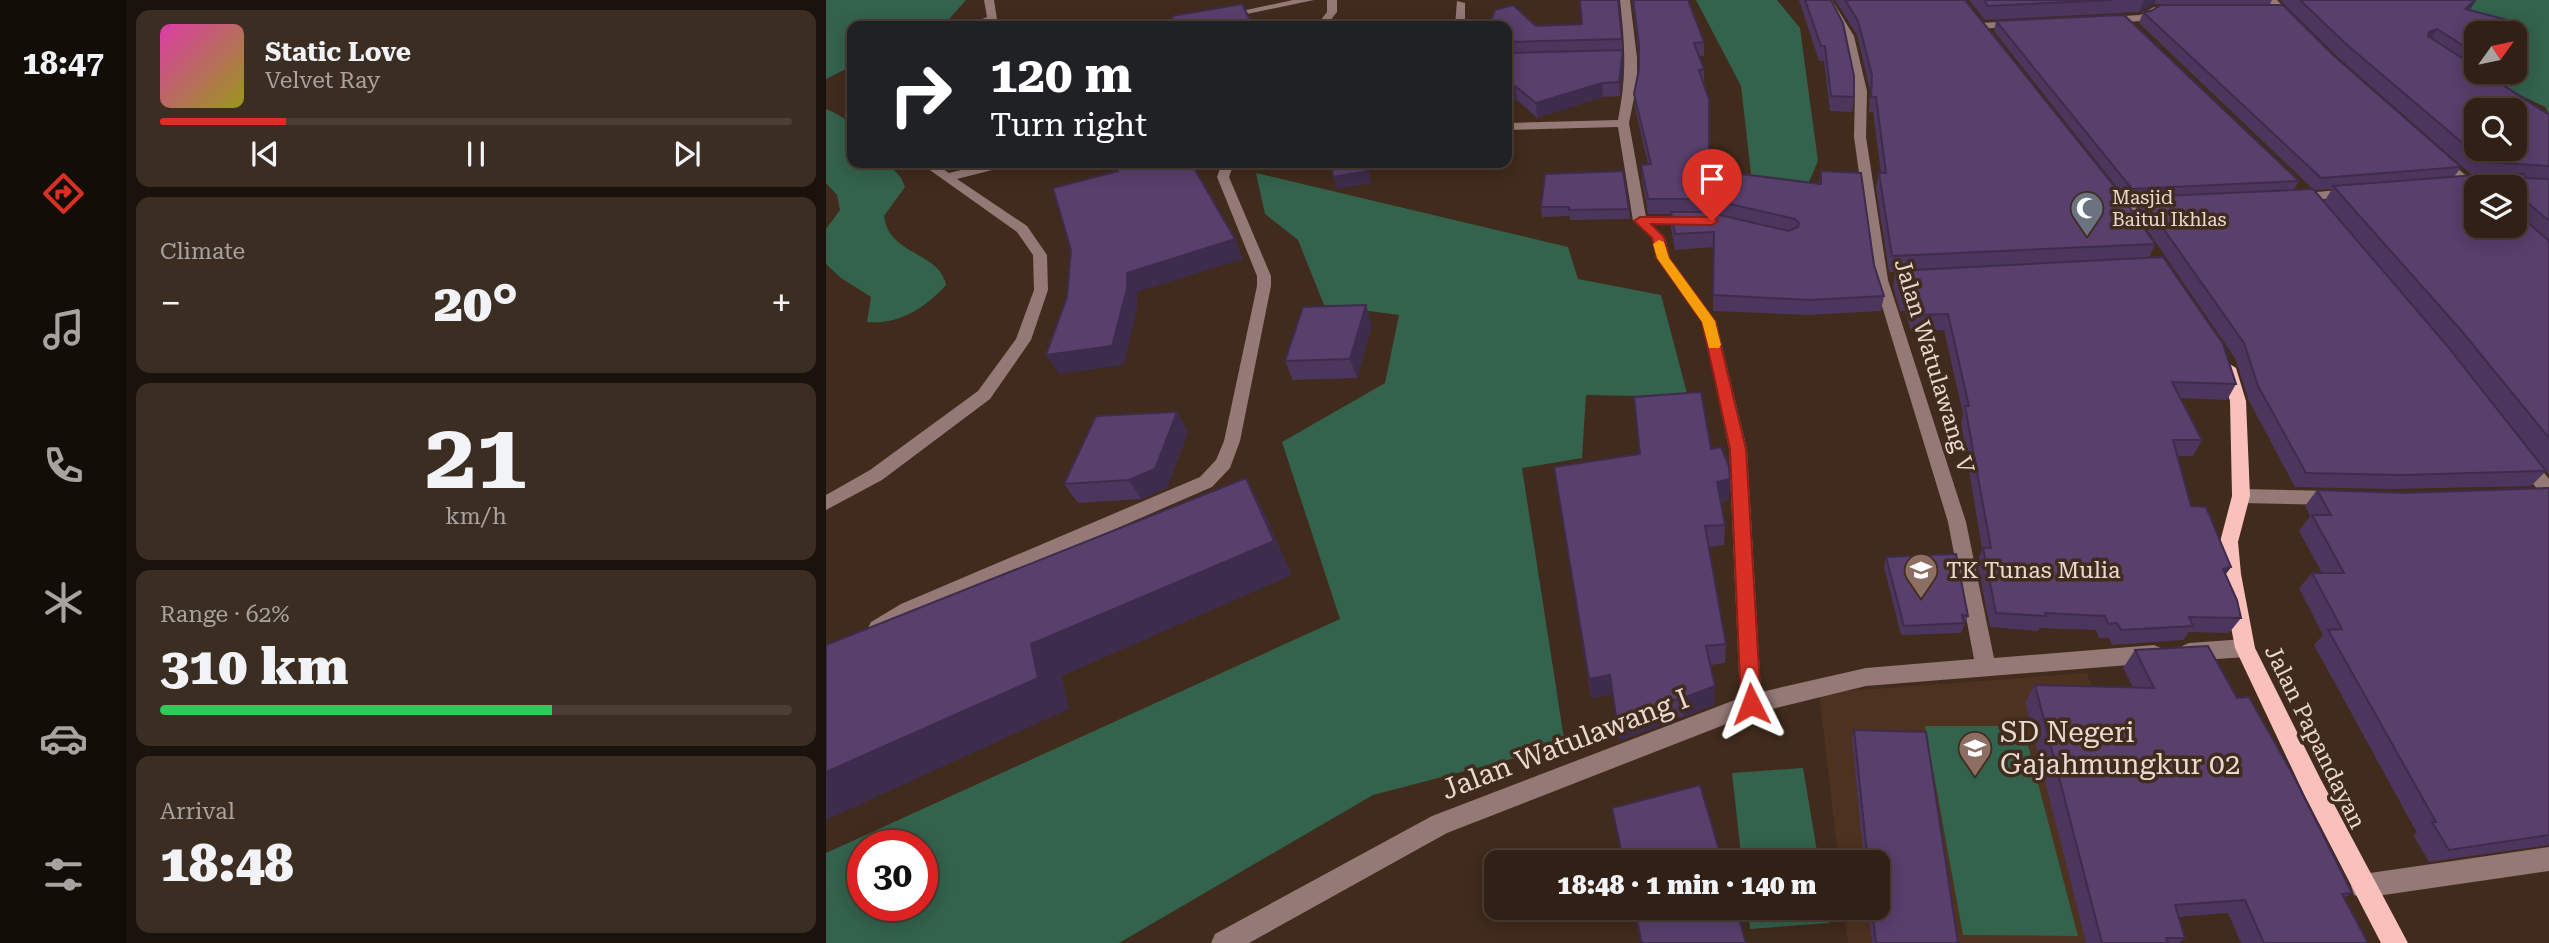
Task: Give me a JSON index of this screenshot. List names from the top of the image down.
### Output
{
  "streets": {
    "main road": ["Jalan Papandayan"],
    "street": ["Jalan Watulawang V", "Jalan Watulawang I"]
  },
  "crossings": [
    ["Jalan Watulawang V", "Jalan Watulawang I"],
    ["Jalan Papandayan", "Jalan Watulawang I"]
  ],
  "places": {
    "mosque": ["Masjid Baitul Ikhlas"],
    "school or university": ["TK Tunas Mulia", "SD Negeri Gajahmungkur 02"]
  },
  "north": "top right",
  "page": {
    "tabs": "18:47",
    "turn": ["120 m", "Turn right"],
    "song": ["Static Love", "Velvet Ray"],
    "tile": [
      "Climate",
      ["21", "km/h"],
      ["Range · 62%", "310 km"],
      ["Arrival", "18:48"]
    ],
    "heat": ["−", "20°", "+"],
    "limit": "30",
    "trip": "18:48 · 1 min · 140 m"
  }
}
